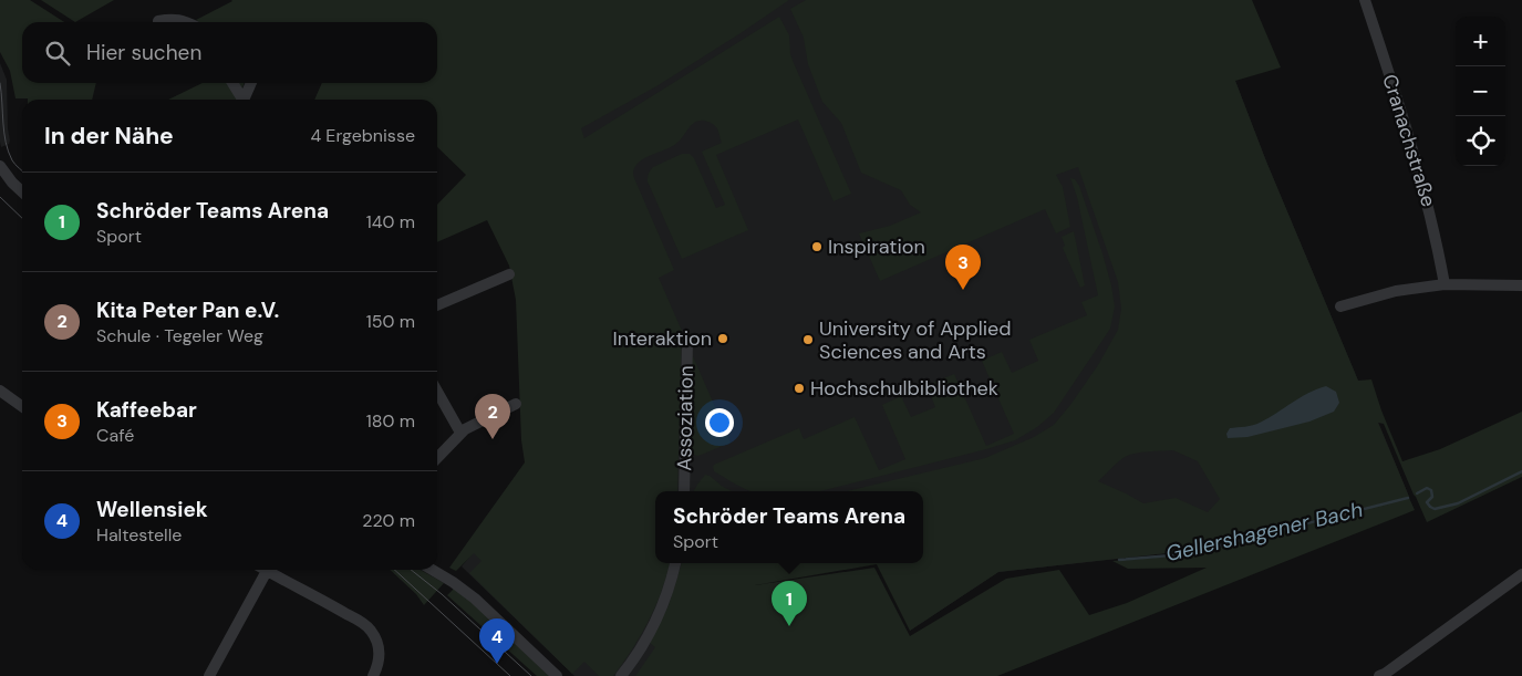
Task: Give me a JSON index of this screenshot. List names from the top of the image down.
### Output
{
  "streets": {
    "street": ["Cranachstraße", "Assoziation"]
  },
  "water": ["Gellershagener Bach"],
  "places": [
    "Inspiration",
    "Interaktion",
    "University of Applied Sciences and Arts",
    "Hochschulbibliothek"
  ],
  "page": {
    "map_buttons": ["+", "−"],
    "search": "Hier suchen",
    "heading": ["In der Nähe", "4 Ergebnisse"],
    "list": [
      {
        "mark": "1",
        "name": "Schröder Teams Arena",
        "note": "Sport",
        "value": "140 m"
      },
      {
        "mark": "2",
        "name": "Kita Peter Pan e.V.",
        "note": "Schule · Tegeler Weg",
        "value": "150 m"
      },
      {
        "mark": "3",
        "name": "Kaffeebar",
        "note": "Café",
        "value": "180 m"
      },
      {
        "mark": "4",
        "name": "Wellensiek",
        "note": "Haltestelle",
        "value": "220 m"
      }
    ],
    "pins": [
      "3",
      "2",
      "1",
      "4"
    ],
    "popup": ["Schröder Teams Arena", "Sport"]
  }
}
